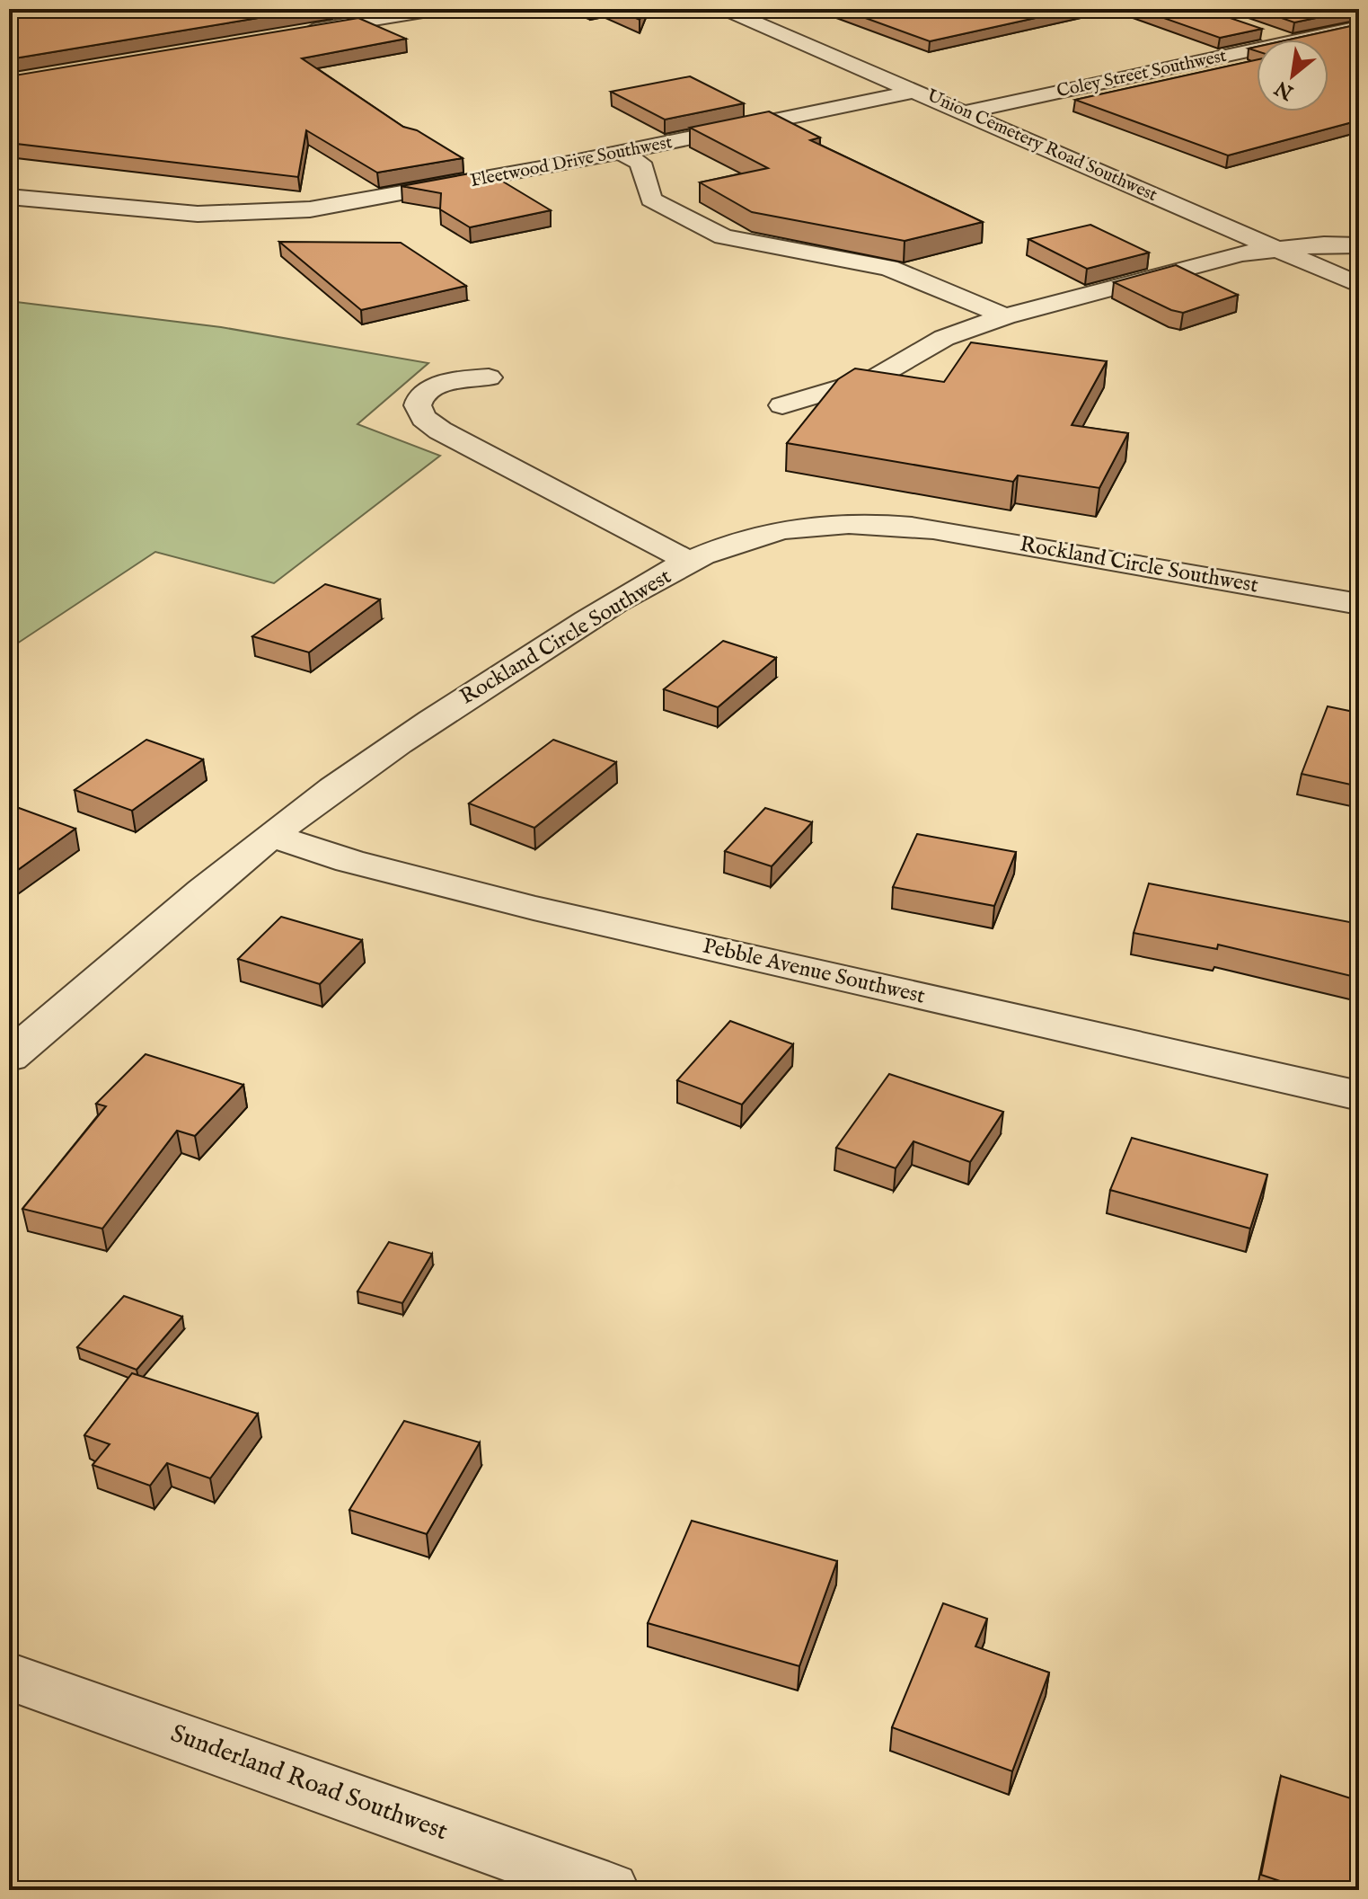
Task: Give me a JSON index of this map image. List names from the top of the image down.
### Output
{
  "streets": {
    "street": [
      "Coley Street Southwest",
      "Union Cemetery Road Southwest",
      "Fleetwood Drive Southwest",
      "Rockland Circle Southwest",
      "Pebble Avenue Southwest",
      "Sunderland Road Southwest"
    ]
  },
  "crossings": [
    ["Coley Street Southwest", "Union Cemetery Road Southwest"],
    ["Union Cemetery Road Southwest", "Fleetwood Drive Southwest"],
    ["Rockland Circle Southwest", "Pebble Avenue Southwest"]
  ],
  "north": "bottom left"
}
